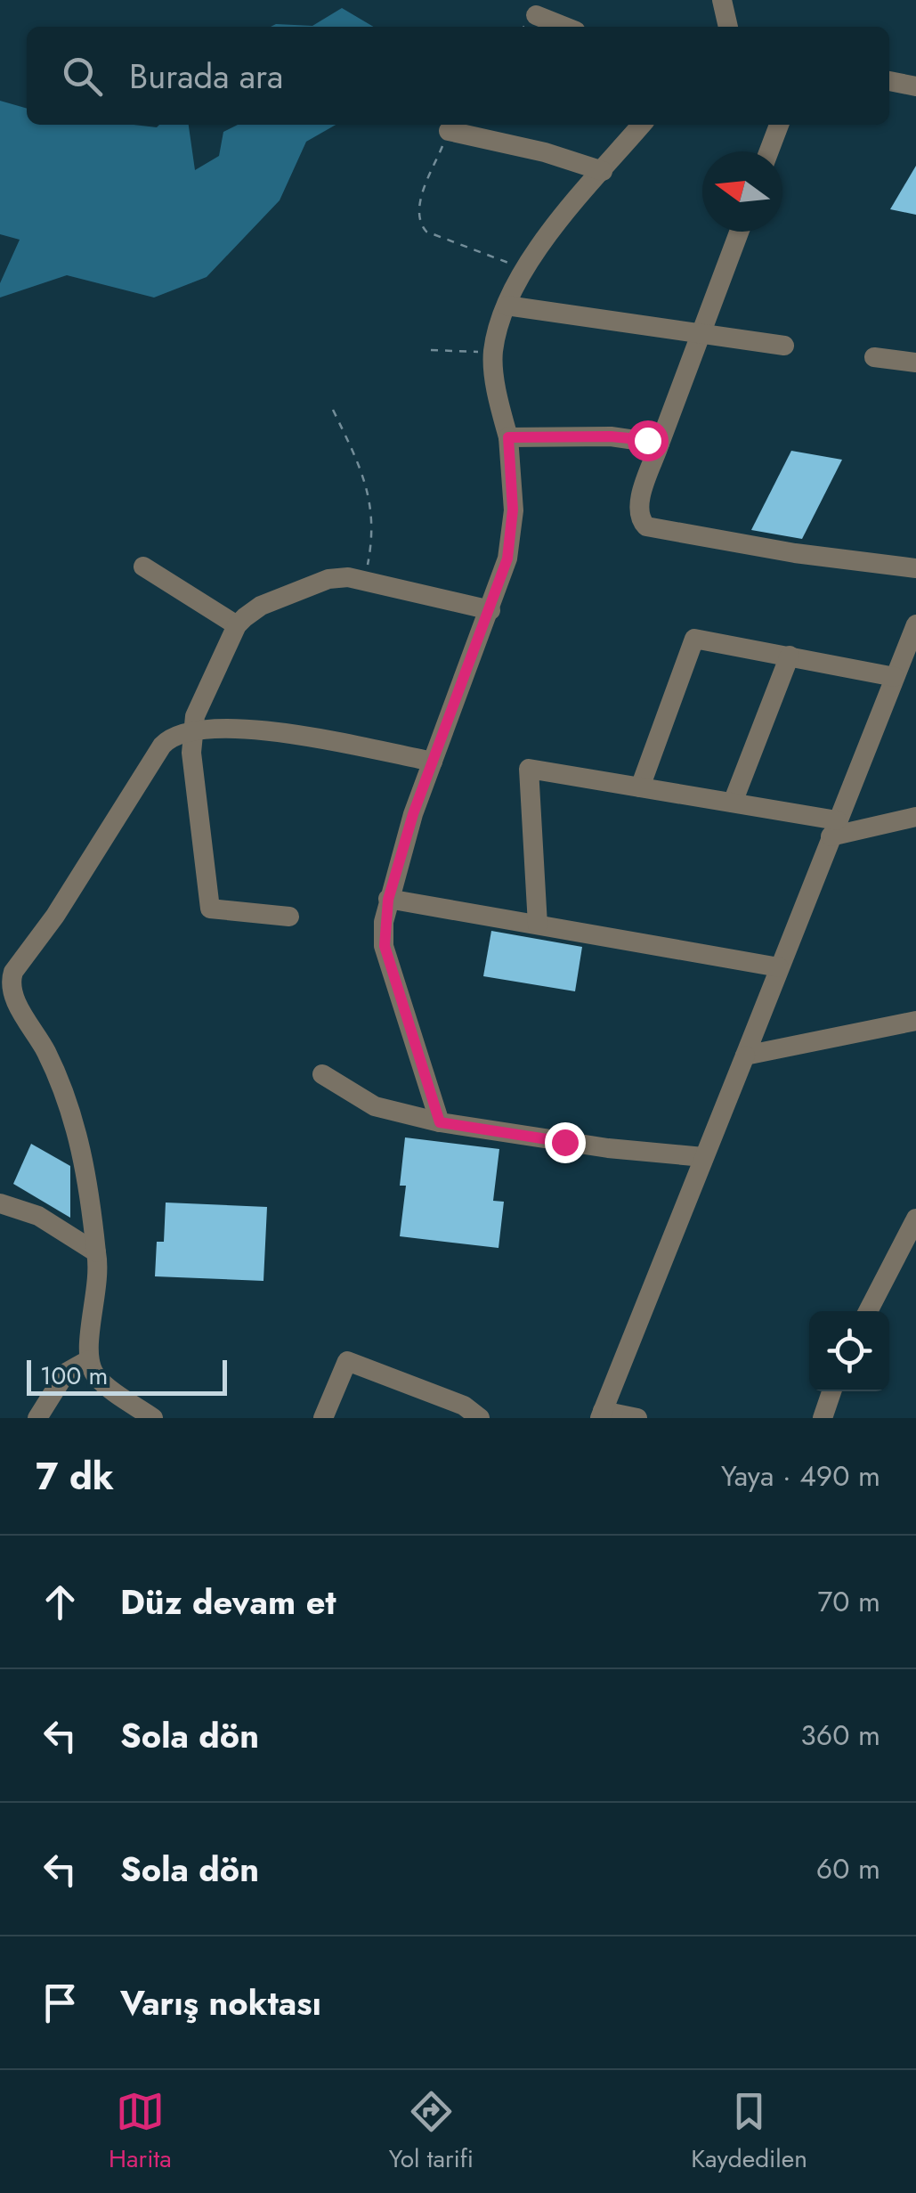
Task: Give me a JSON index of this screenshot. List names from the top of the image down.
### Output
{
  "scale_bar": "100 m",
  "north": "left",
  "page": {
    "search": "Burada ara",
    "scale": "100 m",
    "heading": ["7 dk", "Yaya · 490 m"],
    "list": [
      ["Düz devam et", "70 m"],
      ["Sola dön", "360 m"],
      ["Sola dön", "60 m"],
      "Varış noktası"
    ],
    "nav": ["Harita", "Yol tarifi", "Kaydedilen"]
  }
}
